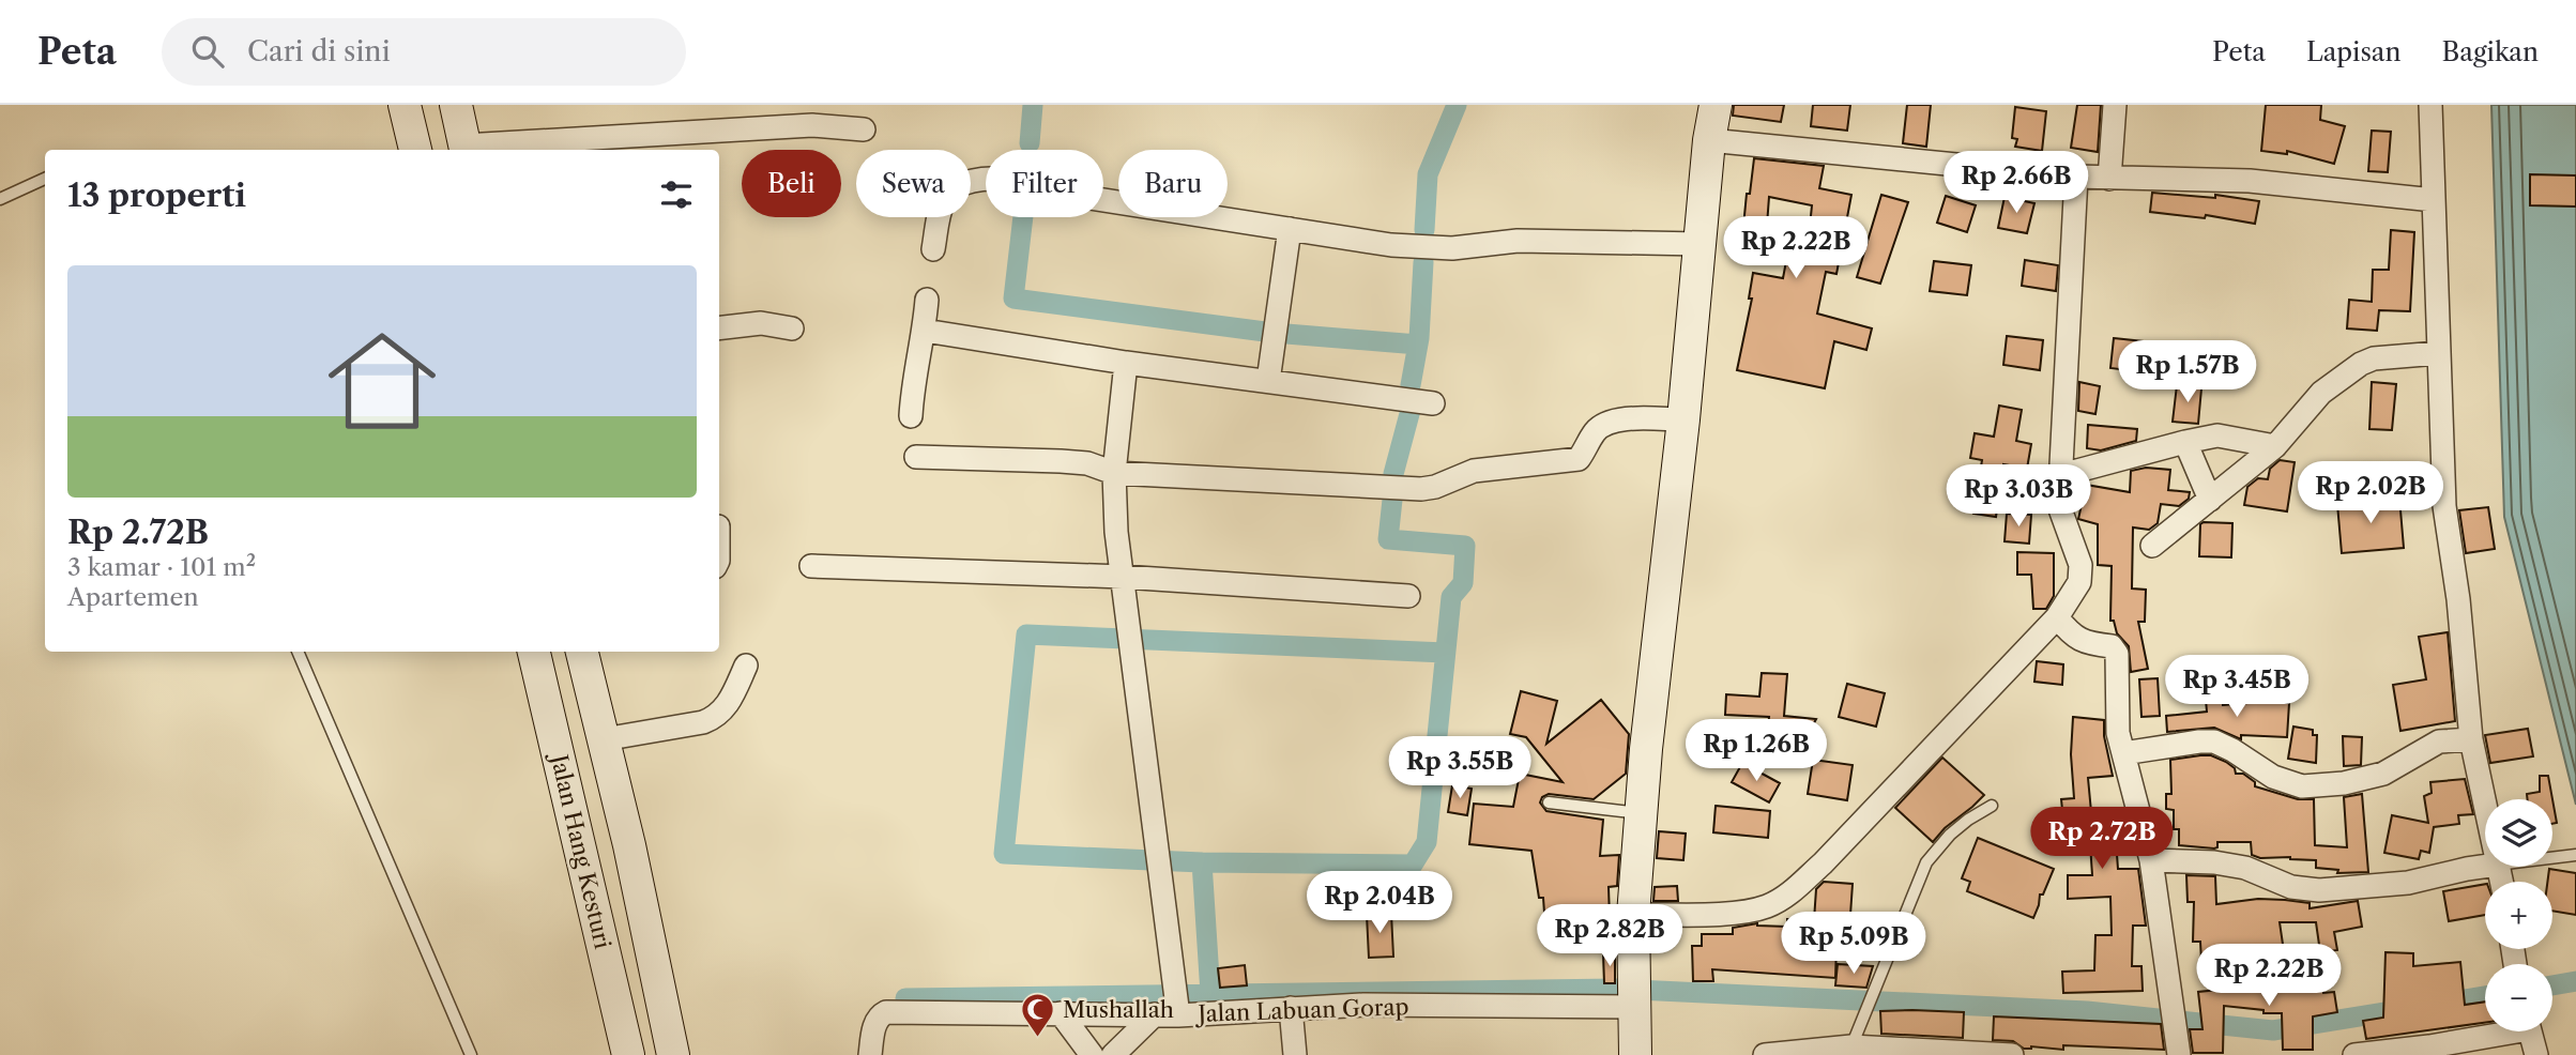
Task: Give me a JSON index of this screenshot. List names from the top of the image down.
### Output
{
  "streets": {
    "street": ["Jalan Hang Kesturi", "Jalan Labuan Gorap"]
  },
  "places": {
    "mosque": ["Mushallah"]
  },
  "page": {
    "header": "Peta",
    "search": "Cari di sini",
    "nav": ["Peta", "Lapisan", "Bagikan"],
    "chip": [
      "Beli",
      "Sewa",
      "Filter",
      "Baru"
    ],
    "heading": "13 properti",
    "price": [
      "Rp 2.66B",
      "Rp 2.22B",
      "Rp 1.57B",
      "Rp 2.02B",
      "Rp 3.03B",
      "Rp 3.45B",
      "Rp 1.26B",
      "Rp 3.55B",
      "Rp 2.72B",
      "Rp 2.04B",
      "Rp 2.82B",
      "Rp 5.09B",
      "Rp 2.22B"
    ],
    "list": [
      {
        "name": "Rp 2.72B",
        "note": "3 kamar · 101 m² · Apartemen"
      }
    ],
    "map_buttons": ["+", "−"]
  }
}
